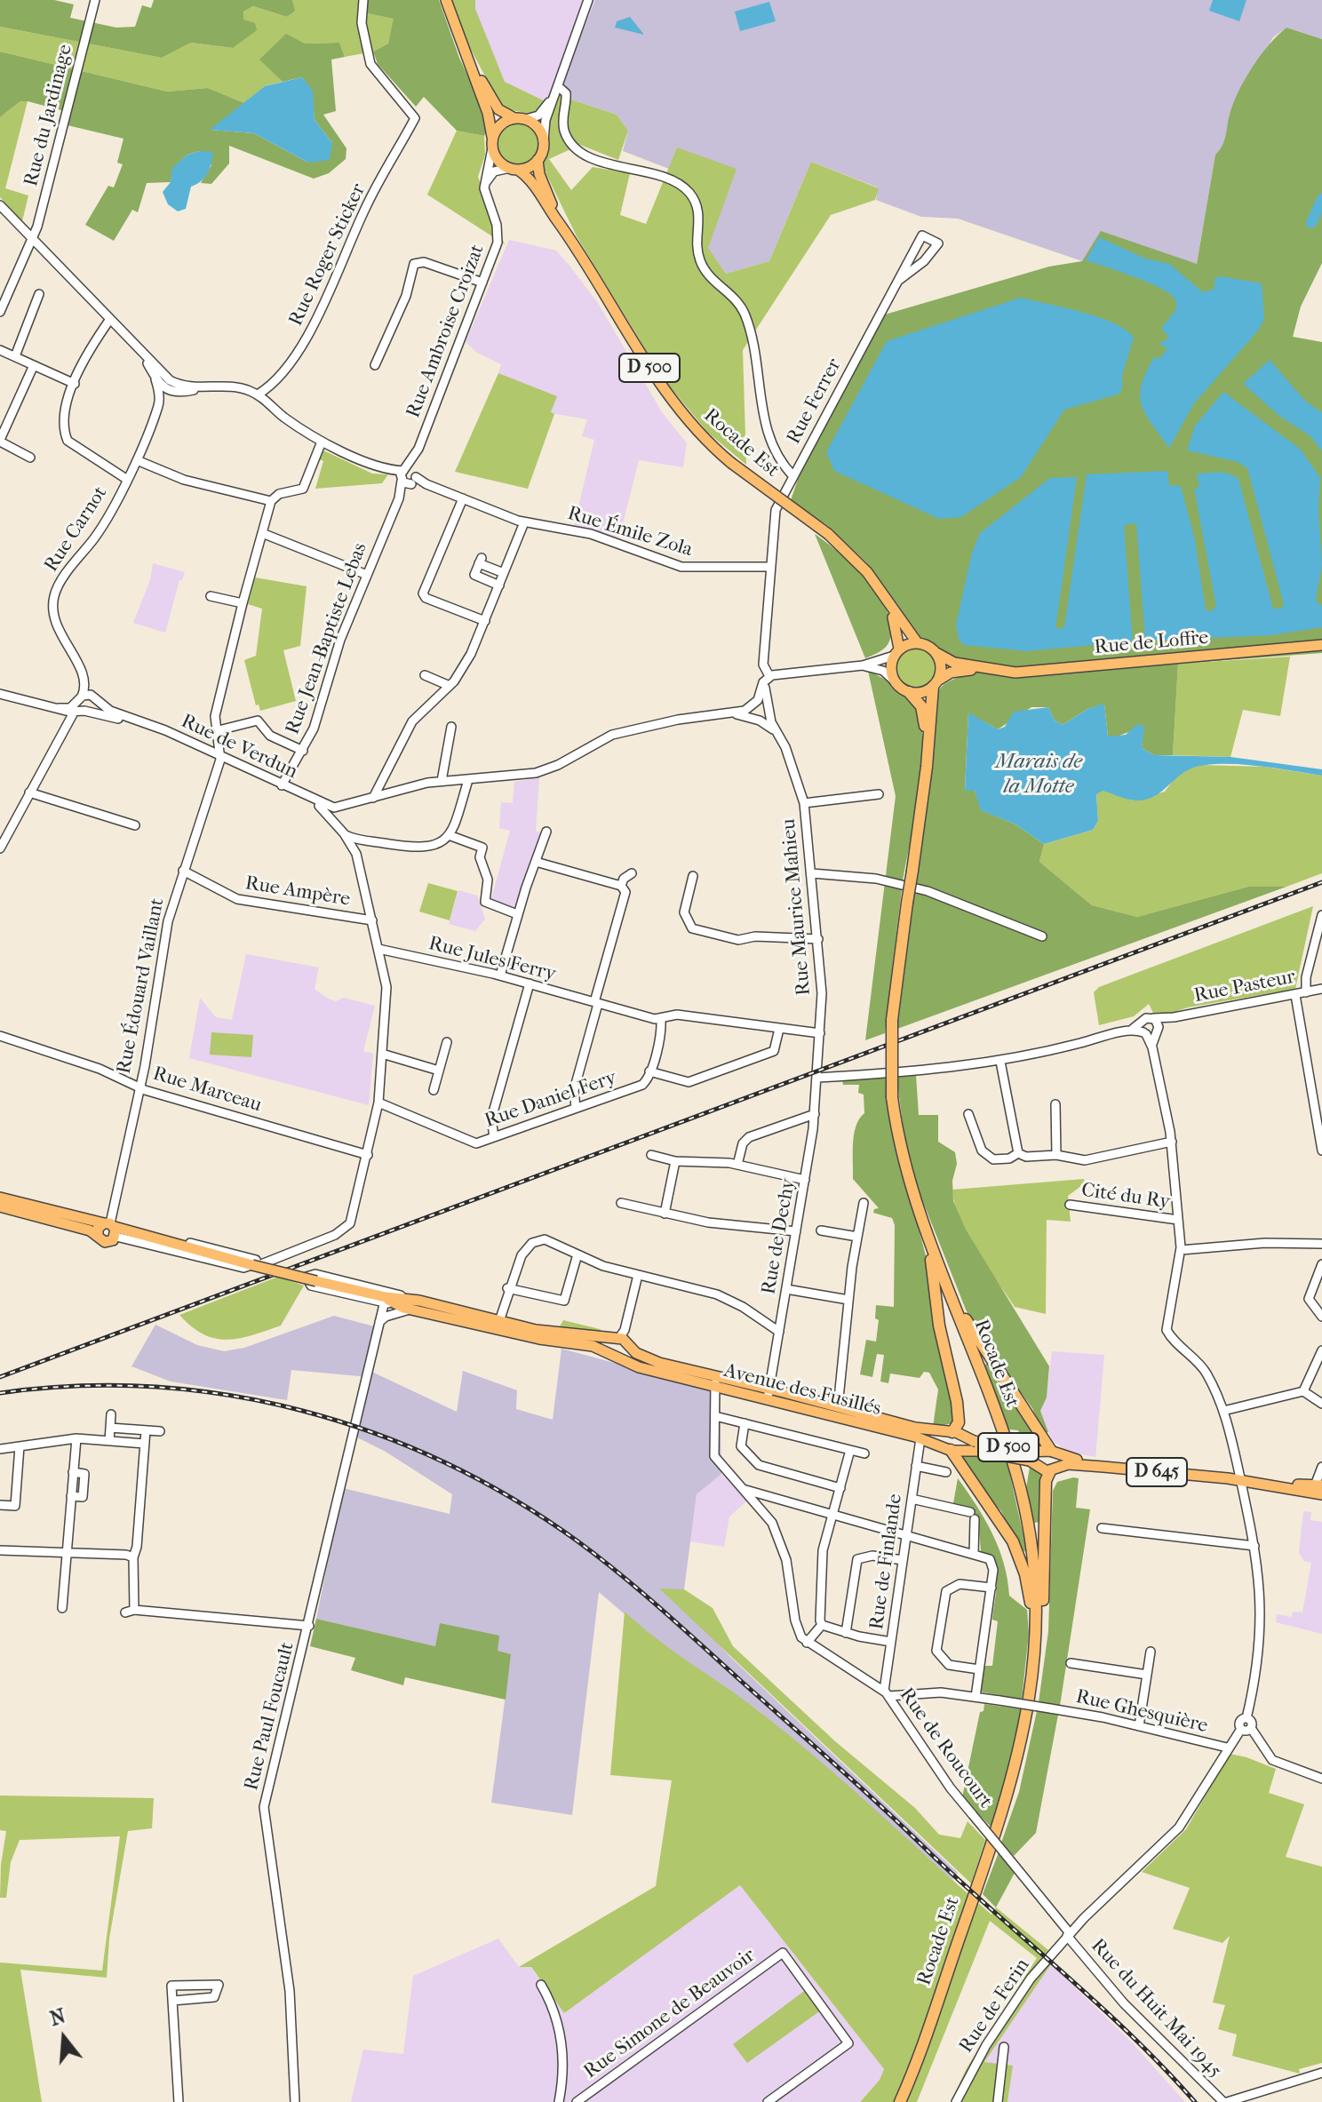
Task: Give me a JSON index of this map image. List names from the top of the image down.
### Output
{
  "streets": {
    "highway": ["D 500", "Rocade Est"],
    "main road": [
      "Rue de Loffre",
      "Rue Édouard Vaillant",
      "Avenue des Fusillés",
      "D 645"
    ],
    "street": [
      "Rue du Jardinage",
      "Rue Roger Sticker",
      "Rue Ambroise Croizat",
      "Rue Ferrer",
      "Rue Carnot",
      "Rue Émile Zola",
      "Rue Jean-Baptiste Lebas",
      "Rue de Verdun",
      "Rue Ampère",
      "Rue Maurice Mahieu",
      "Rue Jules Ferry",
      "Rue Pasteur",
      "Rue Marceau",
      "Rue Daniel Fery",
      "Cité du Ry",
      "Rue de Dechy",
      "Rue de Finlande",
      "Rue Ghesquière",
      "Rue Paul Foucault",
      "Rue de Roucourt",
      "Rue de Ferin",
      "Rue du Huit Mai 1945",
      "Rue Simone de Beauvoir"
    ]
  },
  "crossings": [
    ["Rue Ambroise Croizat", "D 500"],
    ["Rue Ambroise Croizat", "Rue Émile Zola"],
    ["Rue Ambroise Croizat", "Rue Jean-Baptiste Lebas"],
    ["D 500", "Rocade Est"],
    ["D 500", "Rue de Loffre"],
    ["Rue Ferrer", "Rue Émile Zola"],
    ["Rue Carnot", "Rue de Verdun"],
    ["Rue Émile Zola", "Rue Jean-Baptiste Lebas"],
    ["Rue Jean-Baptiste Lebas", "Rue de Verdun"],
    ["Rue de Verdun", "Rue Édouard Vaillant"],
    ["Rue Ampère", "Rue Édouard Vaillant"],
    ["Rue Maurice Mahieu", "Rue Jules Ferry"],
    ["Rue Maurice Mahieu", "Rue Pasteur"],
    ["Rue Maurice Mahieu", "Rue de Dechy"],
    ["Rue Édouard Vaillant", "Rue Marceau"],
    ["Rue Édouard Vaillant", "D 645"],
    ["Rue Pasteur", "Rue de Dechy"],
    ["Rue de Dechy", "Avenue des Fusillés"],
    ["Avenue des Fusillés", "D 645"],
    ["Avenue des Fusillés", "Rue de Finlande"],
    ["Avenue des Fusillés", "Rue Paul Foucault"],
    ["D 645", "Rue Paul Foucault"],
    ["D 645", "Rue de Ferin"],
    ["Rue de Finlande", "Rue Ghesquière"],
    ["Rue de Finlande", "Rue de Roucourt"],
    ["Rue Ghesquière", "Rue de Roucourt"],
    ["Rue Ghesquière", "Rue de Ferin"],
    ["Rue de Roucourt", "Rue de Ferin"],
    ["Rue de Roucourt", "Rue du Huit Mai 1945"],
    ["Rue de Ferin", "Rue du Huit Mai 1945"]
  ],
  "water": ["Marais de la Motte"],
  "north": "top"
}
